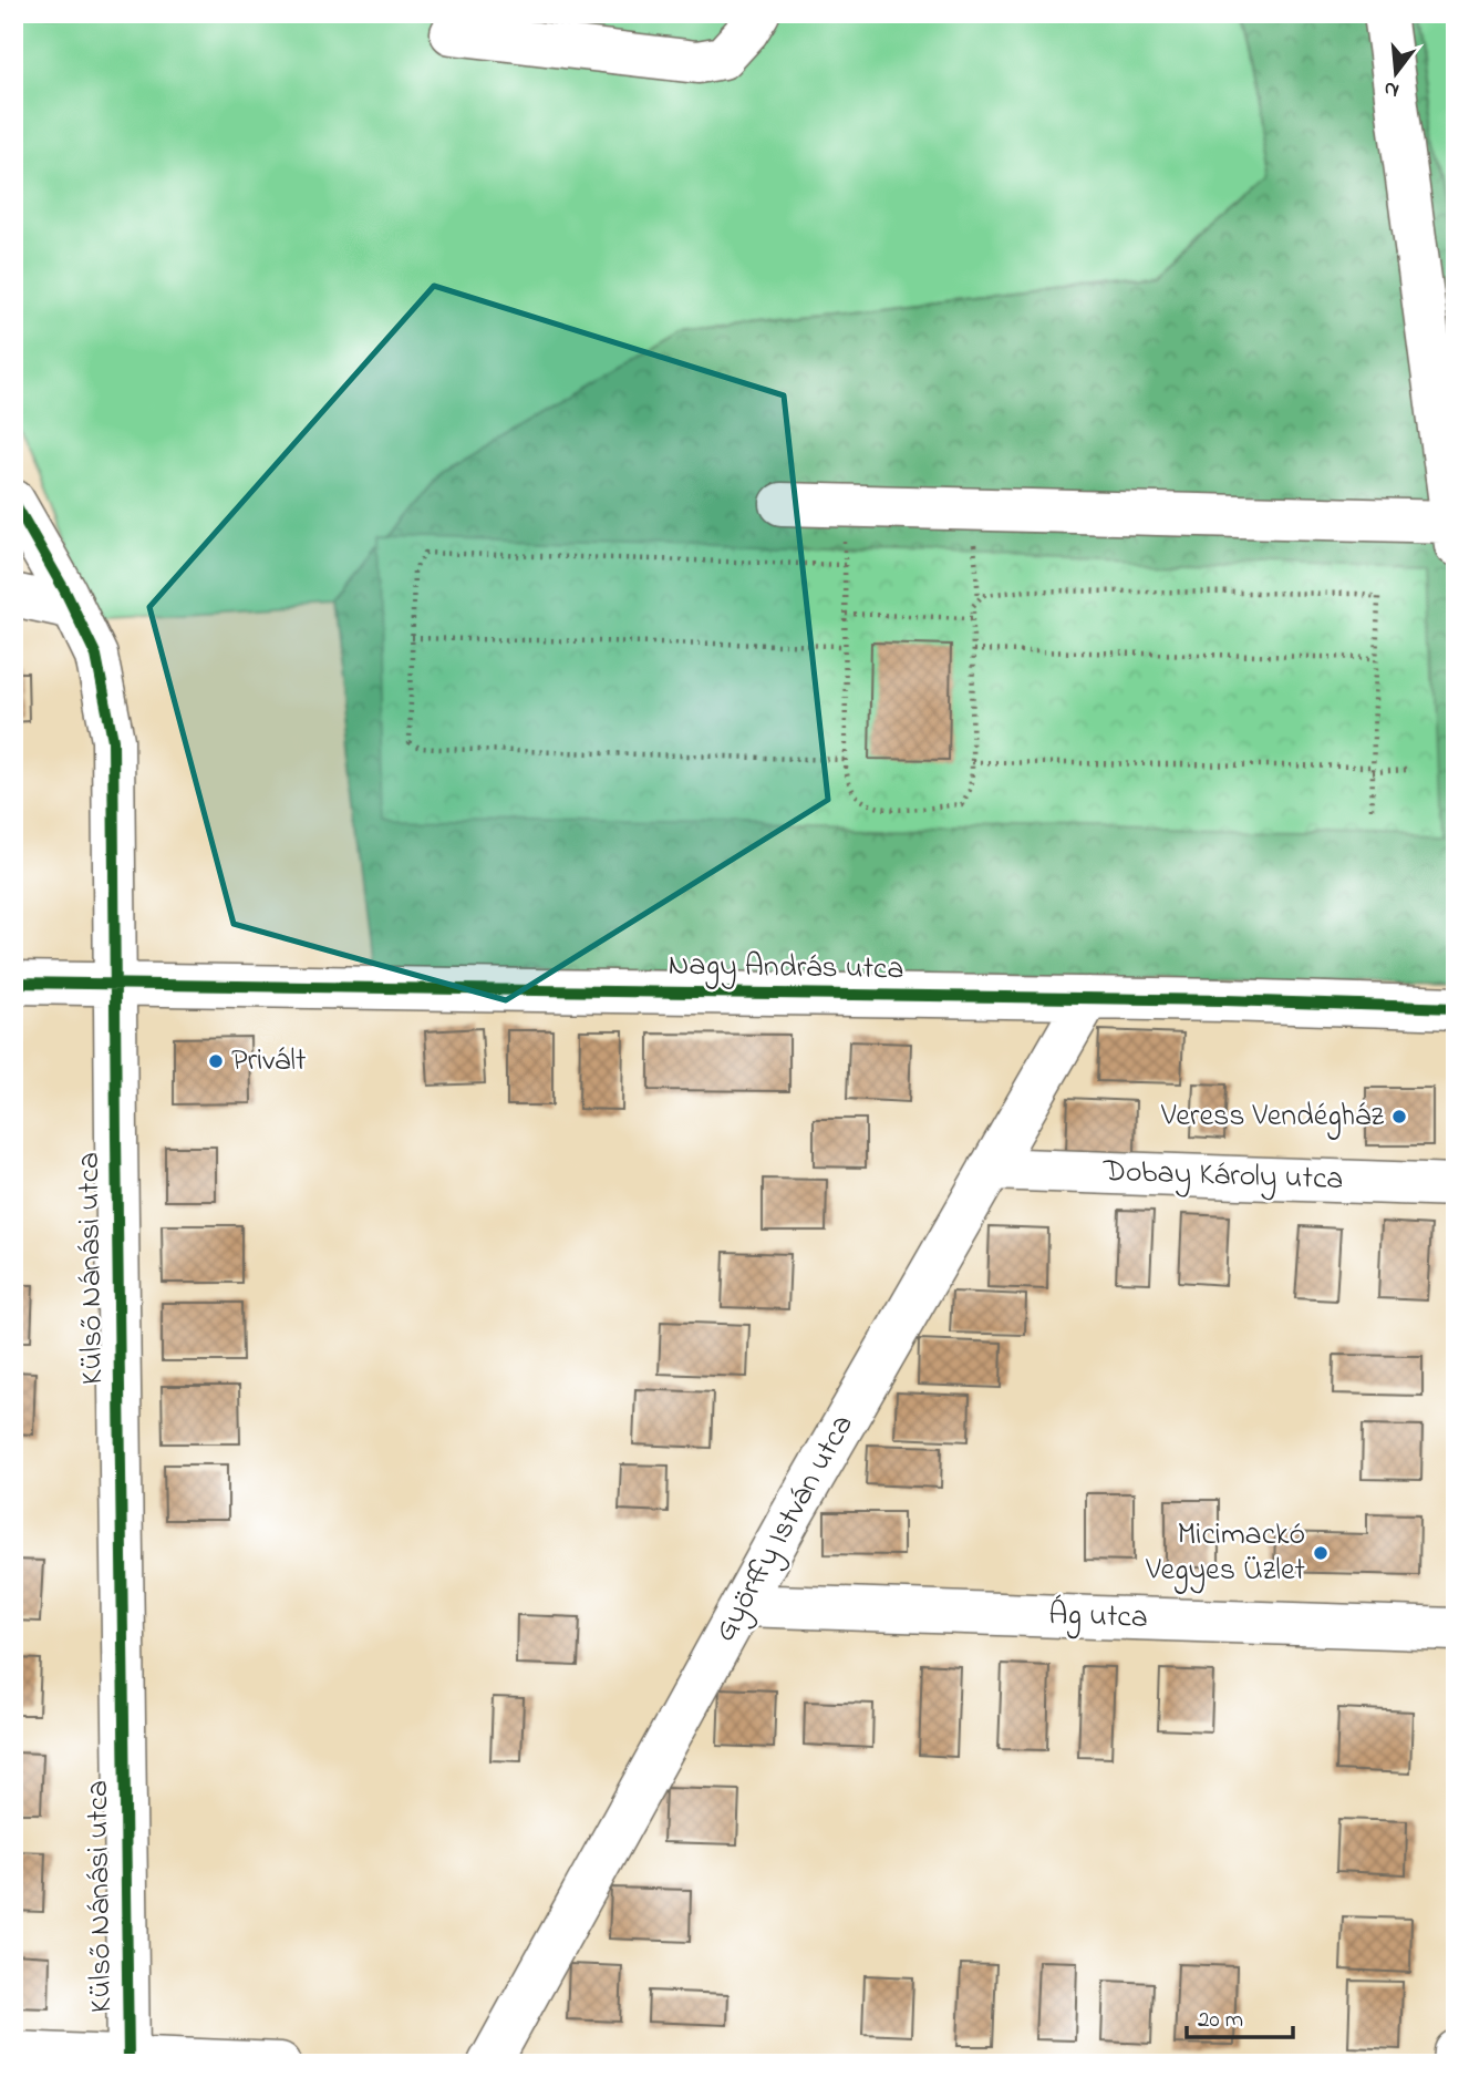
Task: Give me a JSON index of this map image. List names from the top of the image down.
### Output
{
  "streets": {
    "street": [
      "Nagy András utca",
      "Dobay Károly utca",
      "Külső Nánási utca",
      "Györffy István utca",
      "Ág utca"
    ]
  },
  "crossings": [
    ["Nagy András utca", "Külső Nánási utca"],
    ["Nagy András utca", "Györffy István utca"],
    ["Dobay Károly utca", "Györffy István utca"],
    ["Györffy István utca", "Ág utca"]
  ],
  "places": ["Privált", "Veress Vendégház", "Micimackó Vegyes Üzlet"],
  "scale_bar": "20 m",
  "north": "bottom"
}
